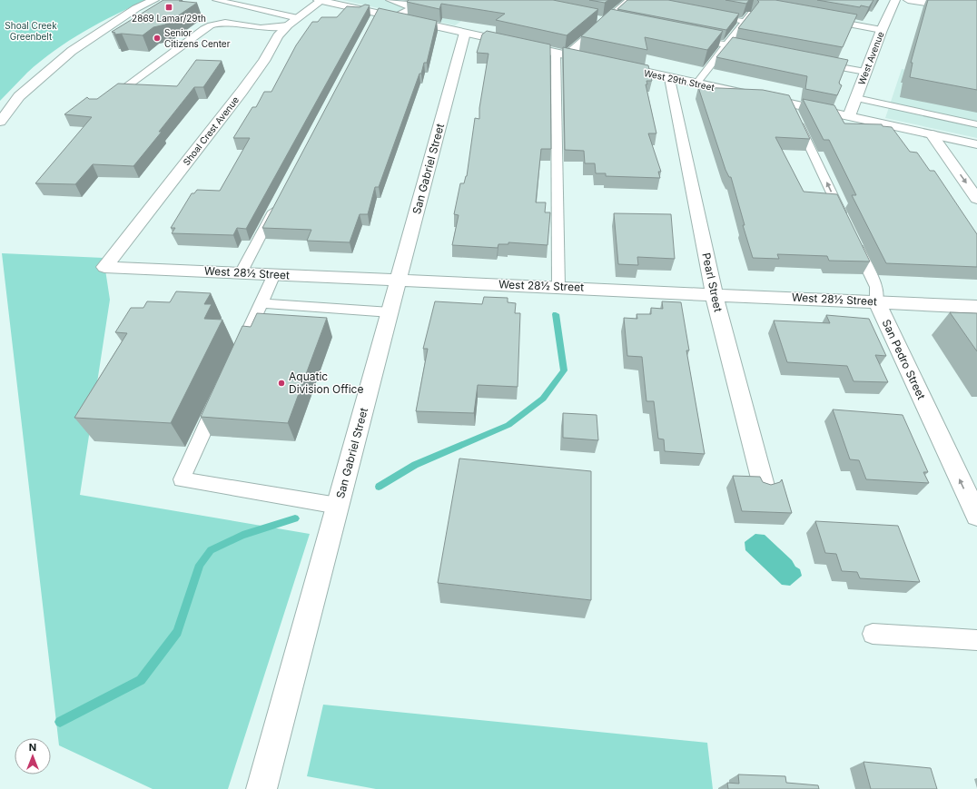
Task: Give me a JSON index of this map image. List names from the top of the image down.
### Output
{
  "streets": {
    "street": [
      "West Avenue",
      "West 29th Street",
      "Shoal Crest Avenue",
      "San Gabriel Street",
      "West 28½ Street",
      "Pearl Street",
      "San Pedro Street"
    ]
  },
  "crossings": [
    ["West Avenue", "West 29th Street"],
    ["West 29th Street", "Pearl Street"],
    ["Shoal Crest Avenue", "West 28½ Street"],
    ["San Gabriel Street", "West 28½ Street"],
    ["West 28½ Street", "Pearl Street"],
    ["West 28½ Street", "San Pedro Street"]
  ],
  "one_way": ["San Pedro Street"],
  "parks": ["Shoal Creek Greenbelt"],
  "places": {
    "transit": ["2869 Lamar/29th"],
    "other": ["Senior Citizens Center", "Aquatic Division Office"]
  },
  "north": "top"
}
